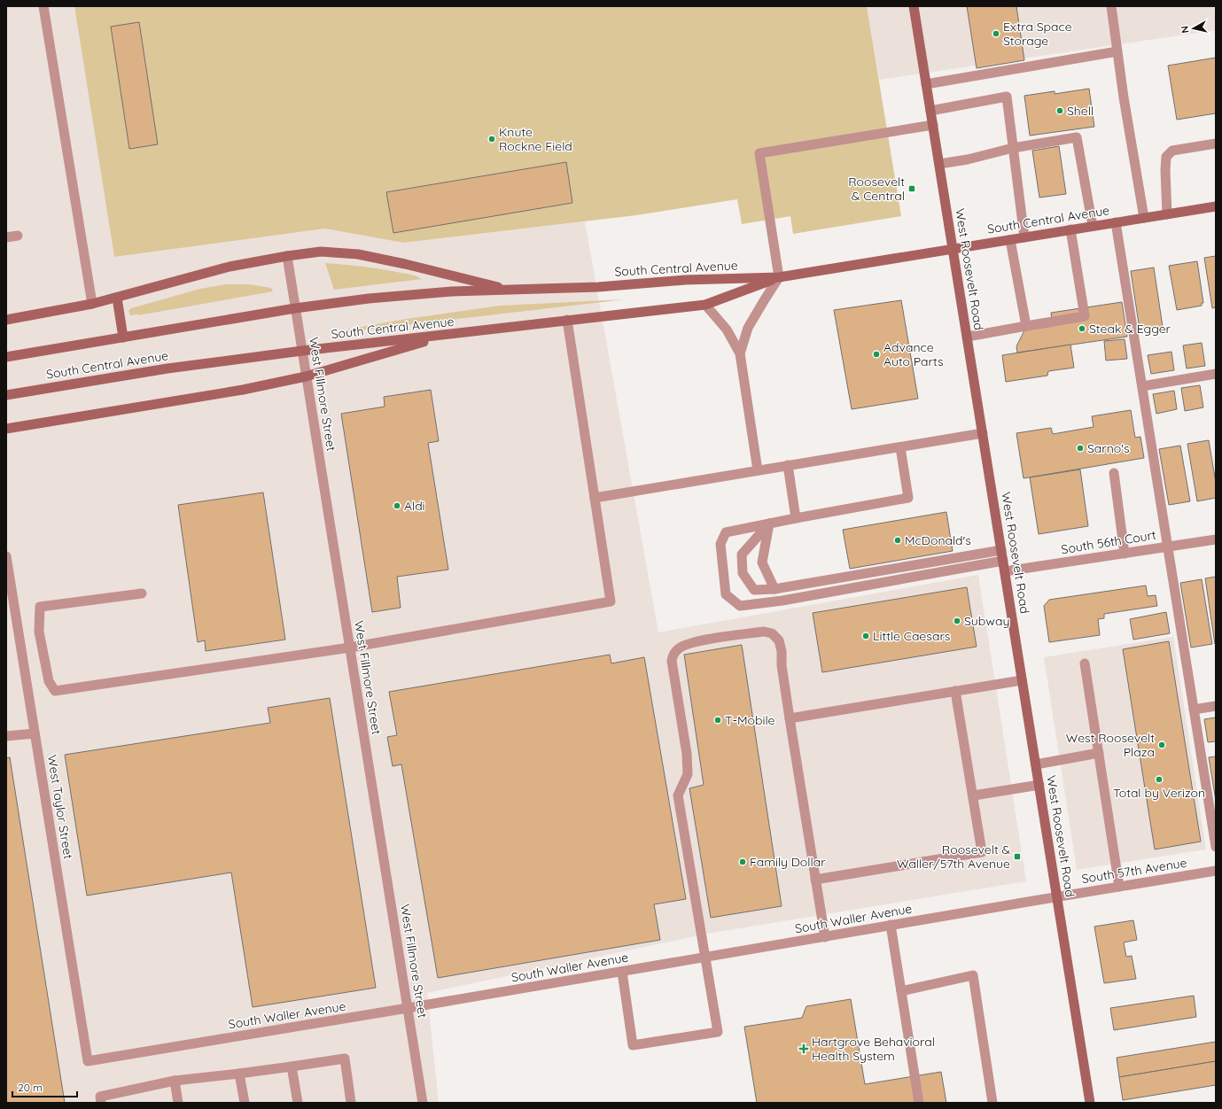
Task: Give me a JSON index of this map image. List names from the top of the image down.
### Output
{
  "streets": {
    "main road": ["South Central Avenue", "West Roosevelt Road"],
    "street": [
      "West Fillmore Street",
      "South 56th Court",
      "West Taylor Street",
      "South 57th Avenue",
      "South Waller Avenue"
    ]
  },
  "crossings": [
    ["South Central Avenue", "West Roosevelt Road"],
    ["South Central Avenue", "West Fillmore Street"],
    ["West Roosevelt Road", "South 56th Court"],
    ["West Roosevelt Road", "South 57th Avenue"],
    ["West Roosevelt Road", "South Waller Avenue"],
    ["West Fillmore Street", "South Waller Avenue"],
    ["West Taylor Street", "South Waller Avenue"],
    ["South 57th Avenue", "South Waller Avenue"]
  ],
  "places": {
    "other": [
      "Extra Space Storage",
      "Shell",
      "Knute Rockne Field",
      "Steak & Egger",
      "Advance Auto Parts",
      "Sarno's",
      "Aldi",
      "McDonald's",
      "Subway",
      "Little Caesars",
      "T-Mobile",
      "West Roosevelt Plaza",
      "Total by Verizon",
      "Family Dollar"
    ],
    "transit": ["Roosevelt & Central", "Roosevelt & Waller/57th Avenue"],
    "health": ["Hartgrove Behavioral Health System"]
  },
  "scale_bar": "20 m",
  "north": "left"
}
